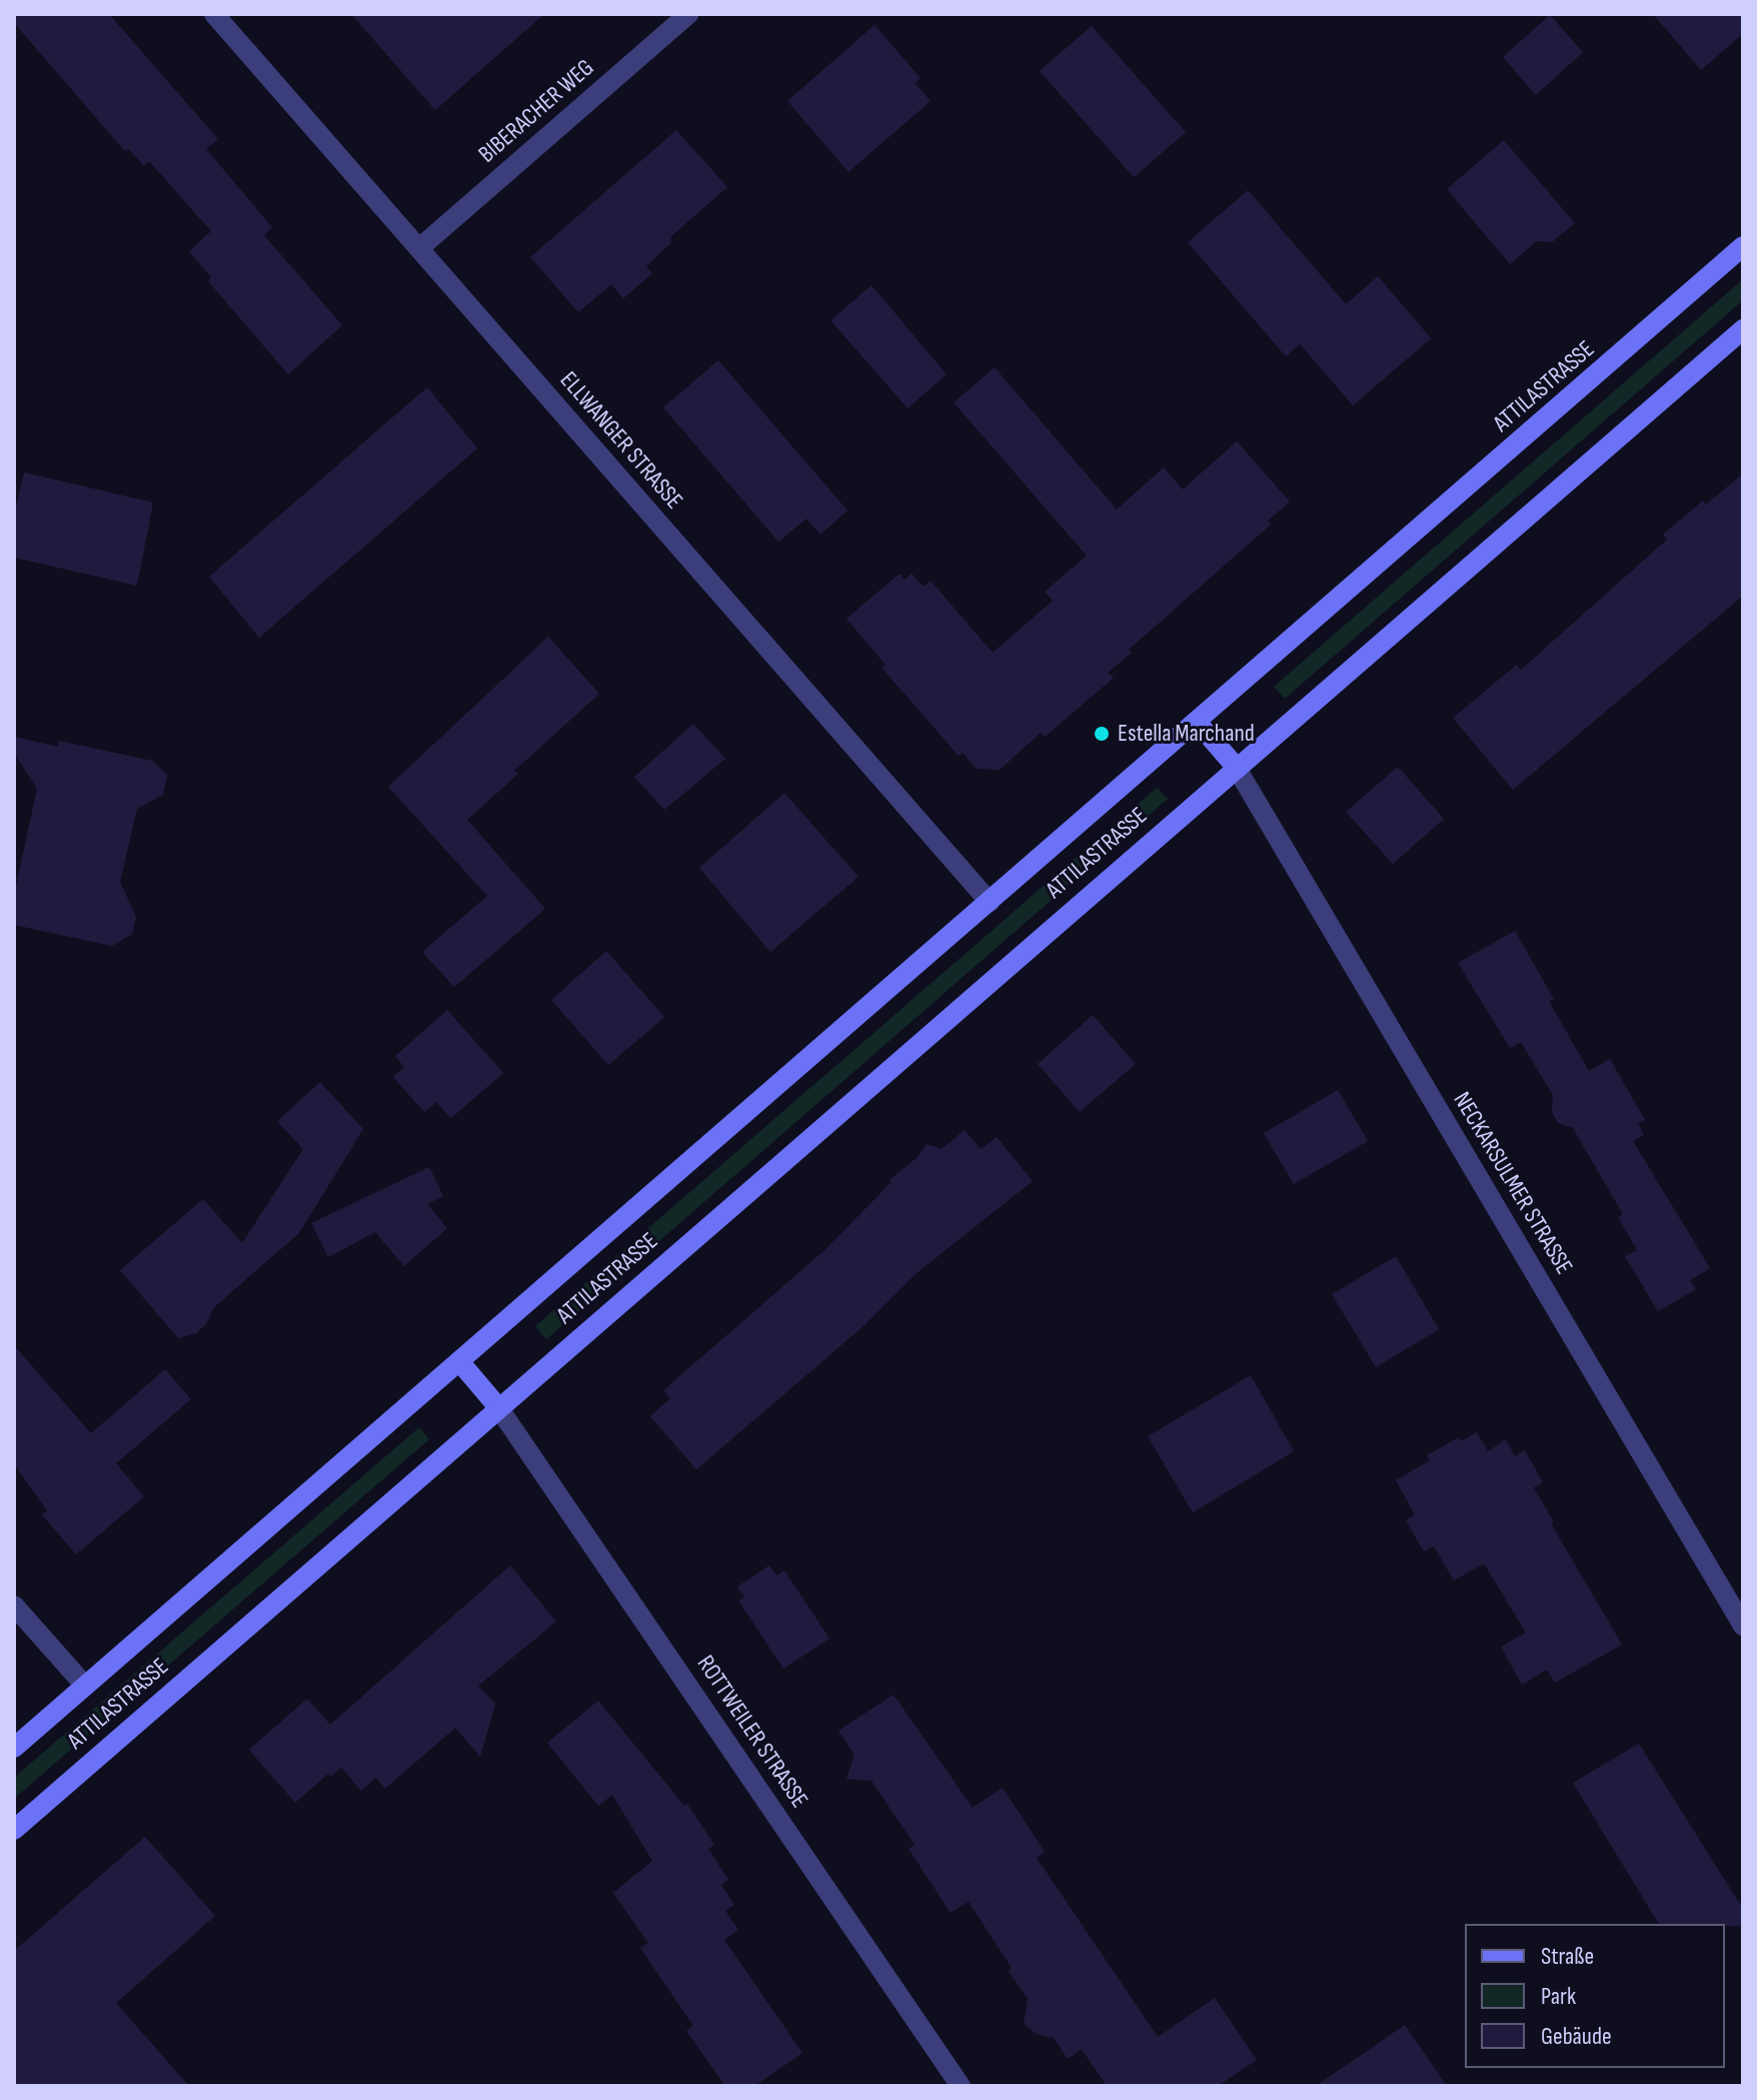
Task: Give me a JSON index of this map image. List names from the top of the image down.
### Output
{
  "streets": {
    "main road": ["ATTILASTRASSE"],
    "street": [
      "BIBERACHER WEG",
      "ELLWANGER STRASSE",
      "NECKARSULMER STRASSE",
      "ROTTWEILER STRASSE"
    ]
  },
  "crossings": [
    ["BIBERACHER WEG", "ELLWANGER STRASSE"],
    ["ATTILASTRASSE", "ELLWANGER STRASSE"],
    ["ATTILASTRASSE", "NECKARSULMER STRASSE"],
    ["ATTILASTRASSE", "ROTTWEILER STRASSE"]
  ],
  "places": ["Estella Marchand"],
  "legend": ["Straße", "Park", "Gebäude"]
}
